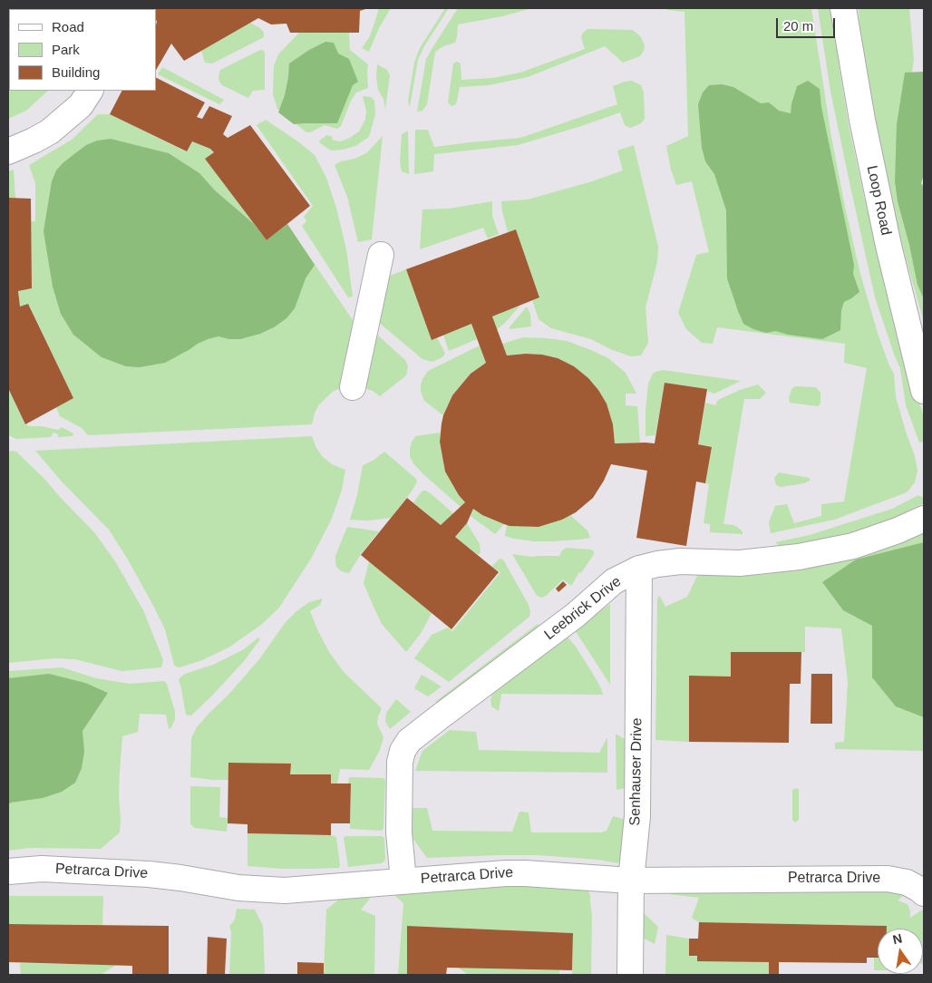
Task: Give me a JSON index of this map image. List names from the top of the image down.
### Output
{
  "streets": {
    "street": [
      "Loop Road",
      "Leebrick Drive",
      "Senhauser Drive",
      "Petrarca Drive"
    ]
  },
  "crossings": [
    ["Leebrick Drive", "Senhauser Drive"],
    ["Leebrick Drive", "Petrarca Drive"],
    ["Senhauser Drive", "Petrarca Drive"]
  ],
  "legend": ["Road", "Park", "Building"],
  "scale_bar": "20 m",
  "north": "top"
}
